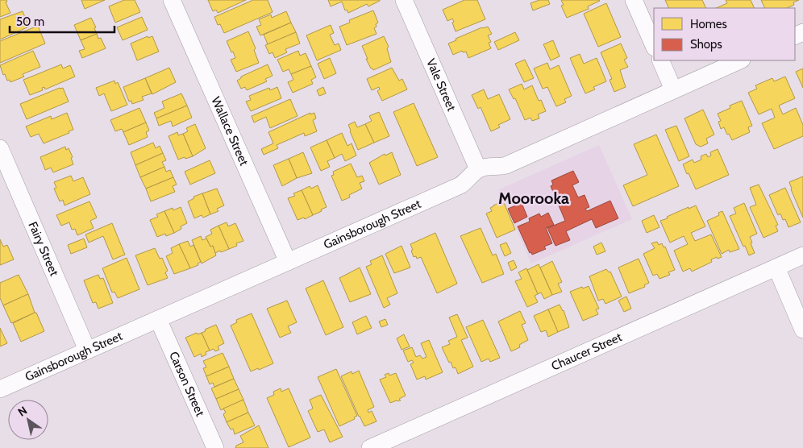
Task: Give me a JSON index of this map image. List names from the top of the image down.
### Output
{
  "streets": {
    "street": [
      "Vale Street",
      "Wallace Street",
      "Gainsborough Street",
      "Fairy Street",
      "Chaucer Street",
      "Carson Street"
    ]
  },
  "crossings": [
    ["Vale Street", "Gainsborough Street"],
    ["Wallace Street", "Gainsborough Street"],
    ["Gainsborough Street", "Fairy Street"],
    ["Gainsborough Street", "Carson Street"]
  ],
  "districts": ["Moorooka"],
  "legend": ["Homes", "Shops"],
  "scale_bar": "50 m",
  "north": "top left"
}
